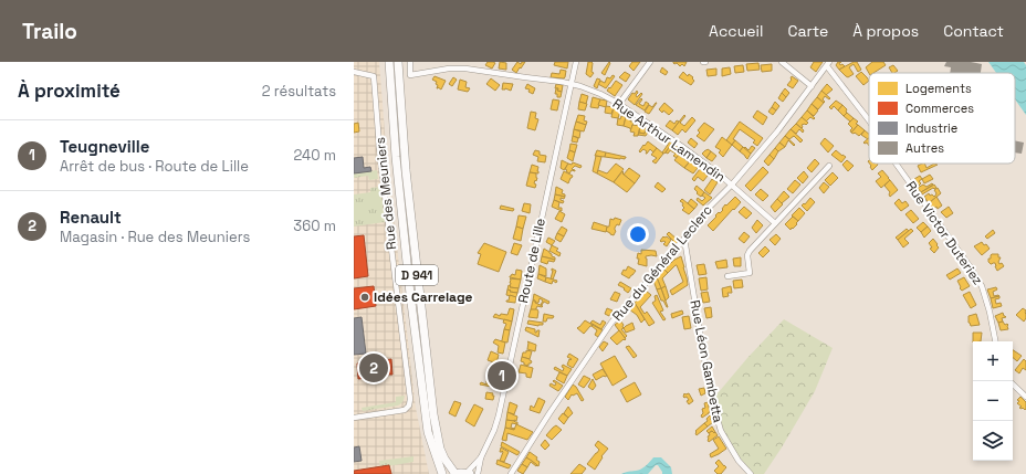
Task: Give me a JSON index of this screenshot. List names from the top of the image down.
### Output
{
  "streets": {
    "main road": ["D 941"],
    "street": [
      "Rue Arthur Lamendin",
      "Rue des Meuniers",
      "Rue Victor Duteriez",
      "Route de Lille",
      "Rue du Général Leclerc",
      "Rue Léon Gambetta"
    ]
  },
  "crossings": [
    ["Rue Arthur Lamendin", "Route de Lille"],
    ["Rue Arthur Lamendin", "Rue du Général Leclerc"],
    ["Rue Victor Duteriez", "Rue du Général Leclerc"],
    ["Rue du Général Leclerc", "Rue Léon Gambetta"]
  ],
  "places": ["Idées Carrelage"],
  "legend": [
    "Logements",
    "Commerces",
    "Industrie",
    "Autres"
  ],
  "page": {
    "header": "Trailo",
    "nav": [
      "Accueil",
      "Carte",
      "À propos",
      "Contact"
    ],
    "heading": ["À proximité", "2 résultats"],
    "list": [
      {
        "mark": "1",
        "name": "Teugneville",
        "note": "Arrêt de bus · Route de Lille",
        "value": "240 m"
      },
      {
        "mark": "2",
        "name": "Renault",
        "note": "Magasin · Rue des Meuniers",
        "value": "360 m"
      }
    ],
    "map_buttons": ["+", "−"],
    "pins": ["2", "1"]
  }
}
